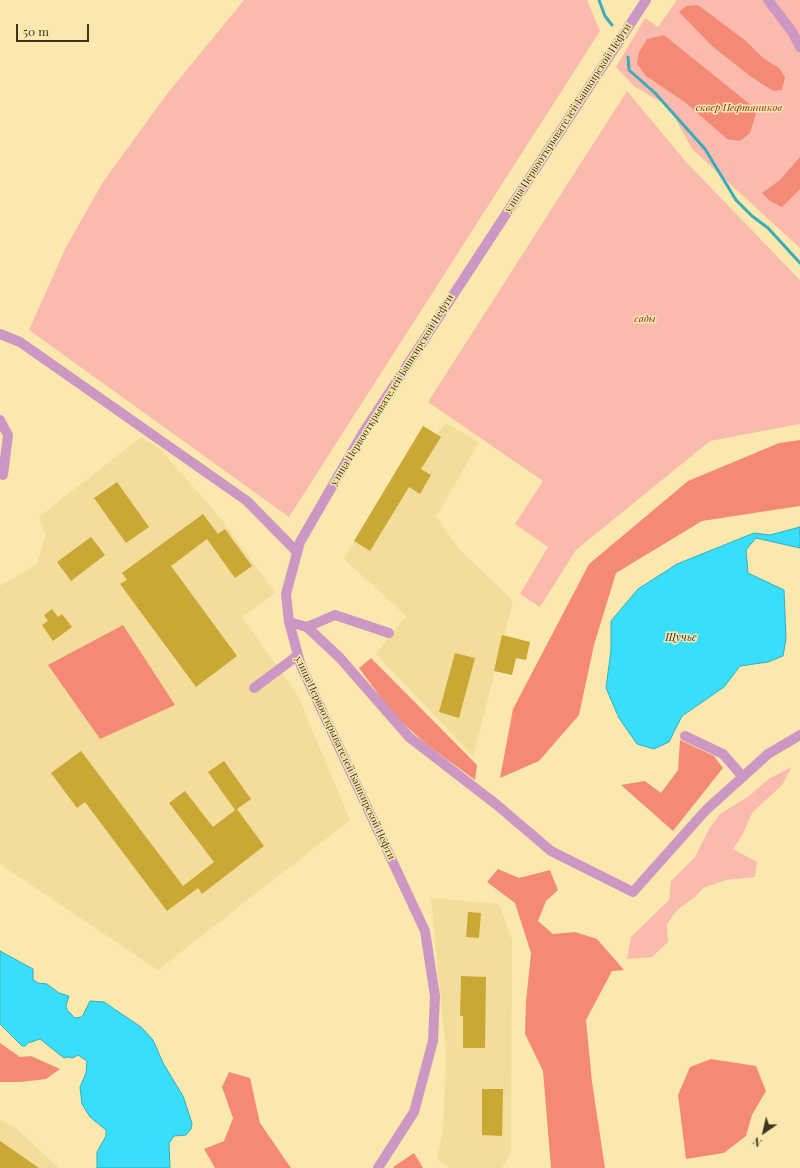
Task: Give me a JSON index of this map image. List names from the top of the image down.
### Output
{
  "streets": {
    "street": ["улица Первооткрывателей Башкирской Нефти"]
  },
  "water": ["Щучье"],
  "parks": ["сквер Нефтяников", "сады"],
  "scale_bar": "50 m",
  "north": "bottom left"
}
